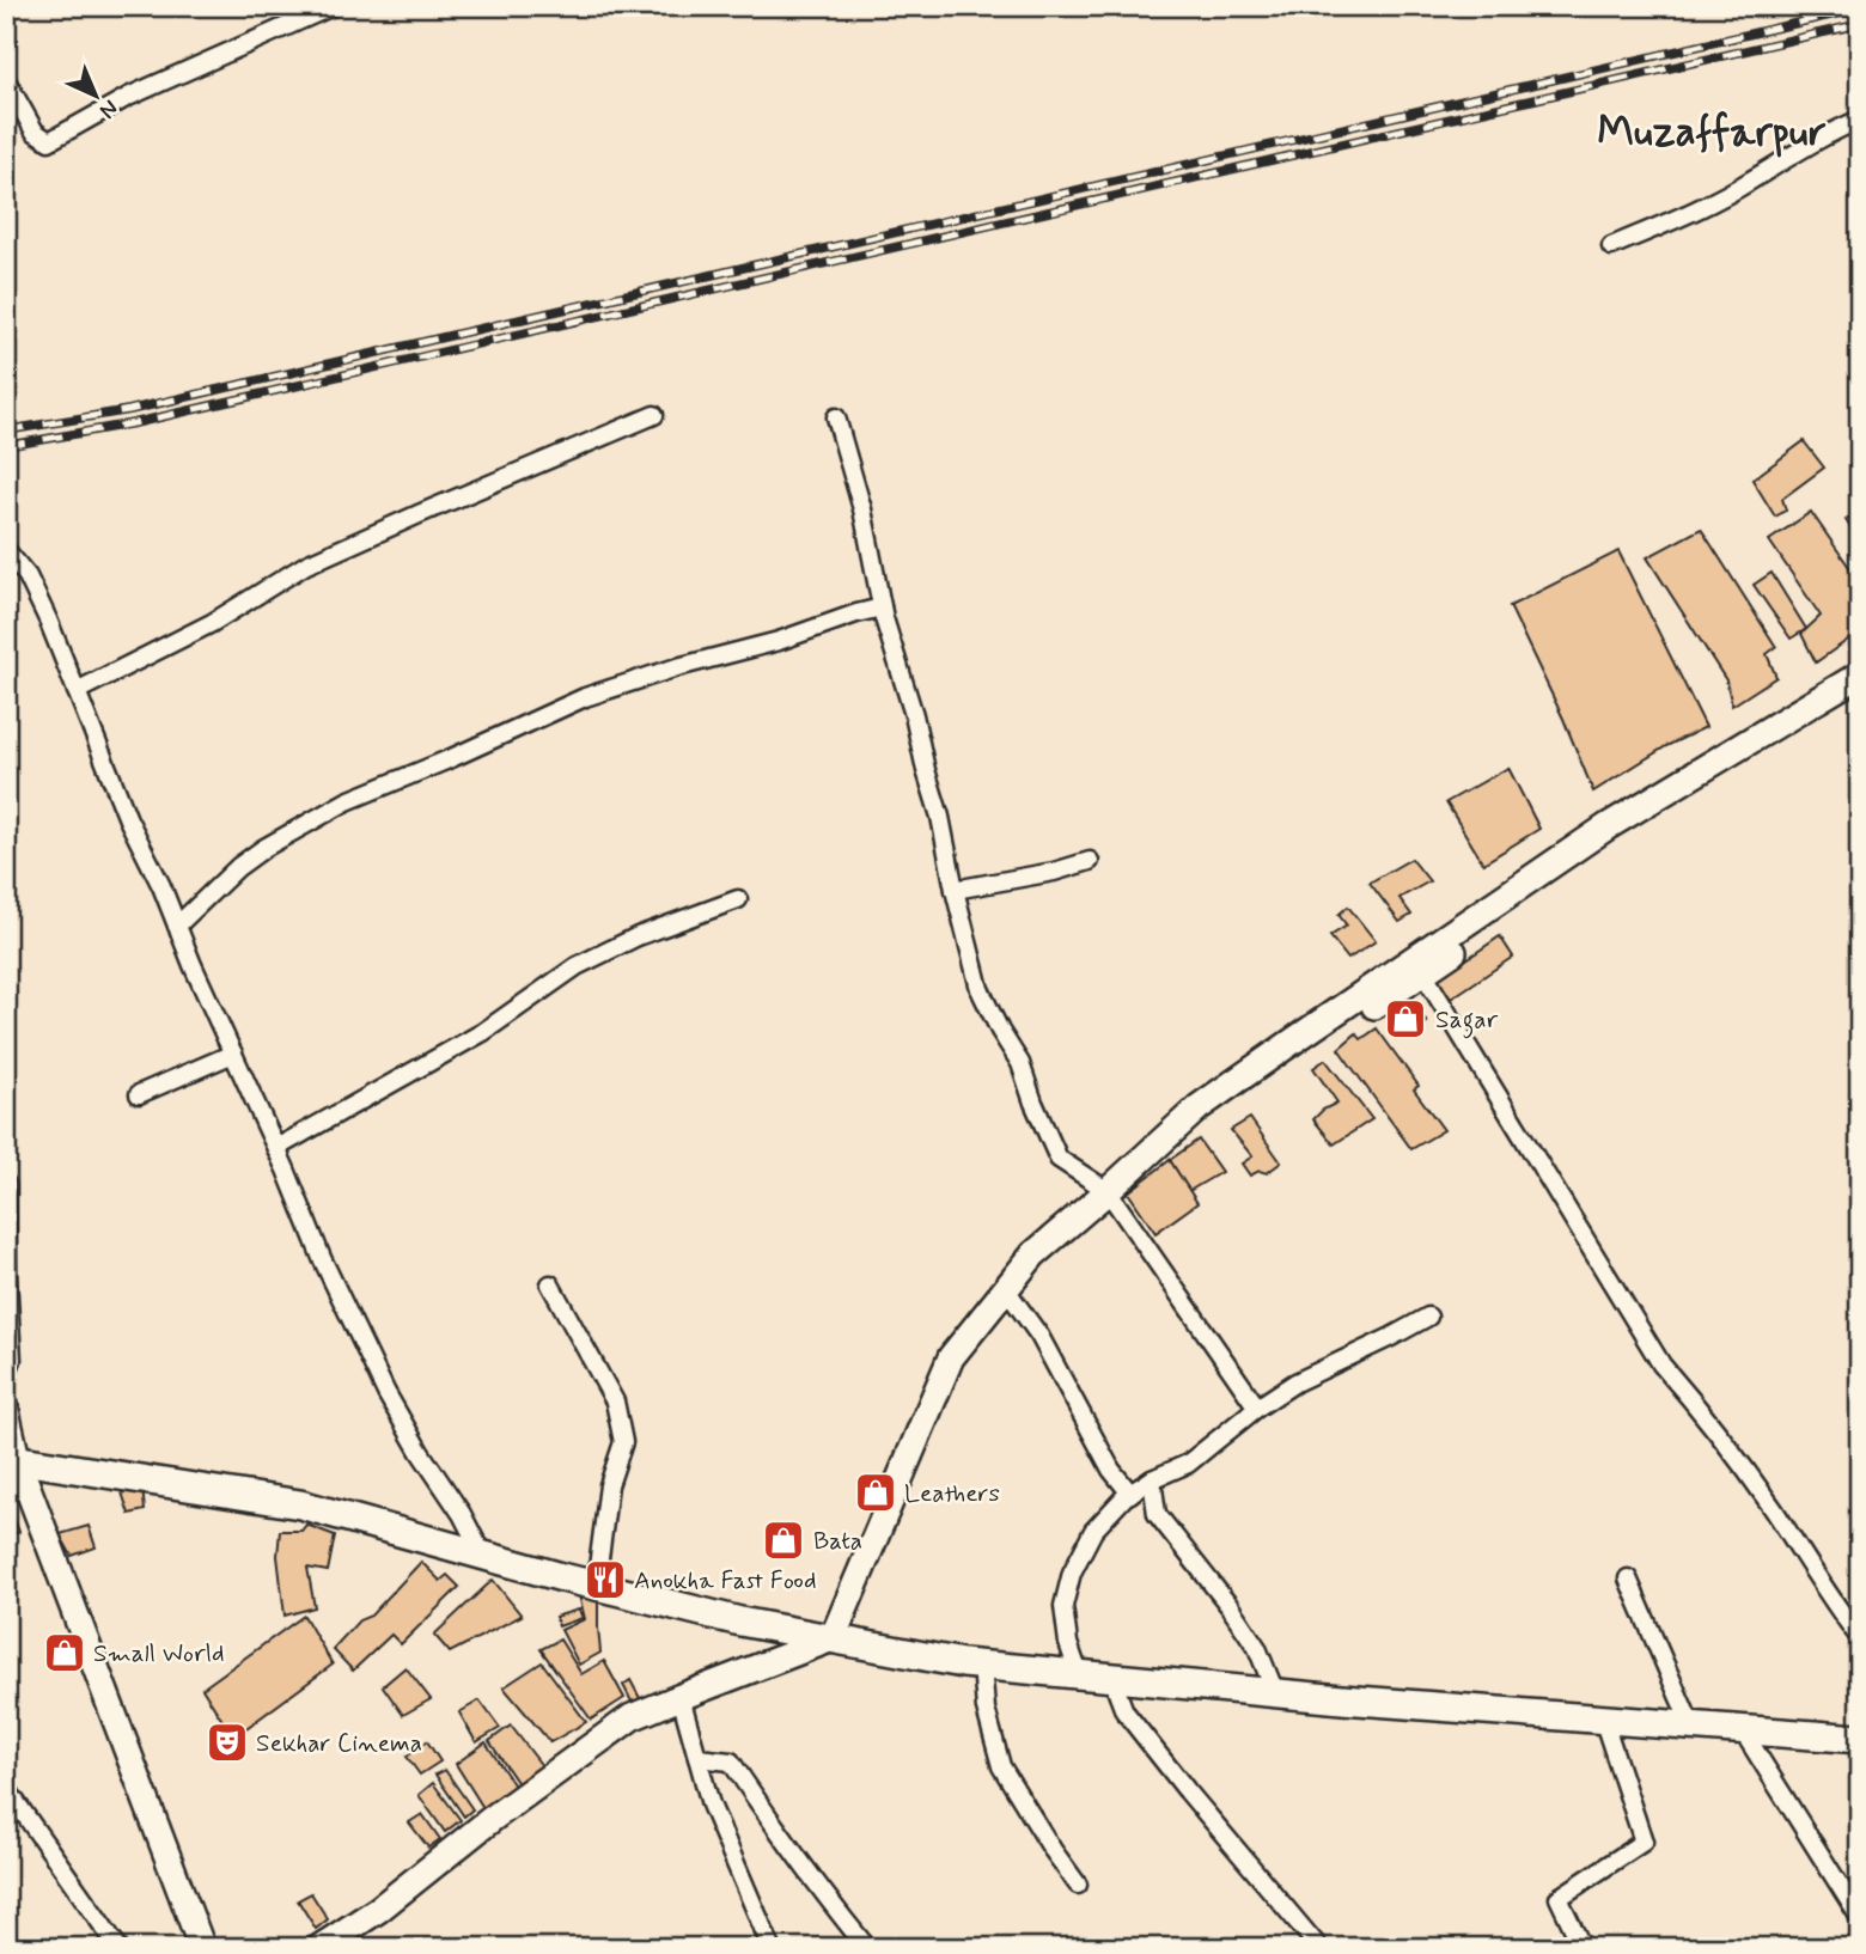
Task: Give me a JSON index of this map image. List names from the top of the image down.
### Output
{
  "districts": ["Muzaffarpur"],
  "places": {
    "shop": [
      "Sagar",
      "Leathers",
      "Bata",
      "Small World"
    ],
    "restaurant": ["Anokha Fast Food"],
    "theatre": ["Sekhar Cinema"]
  },
  "north": "bottom right"
}
